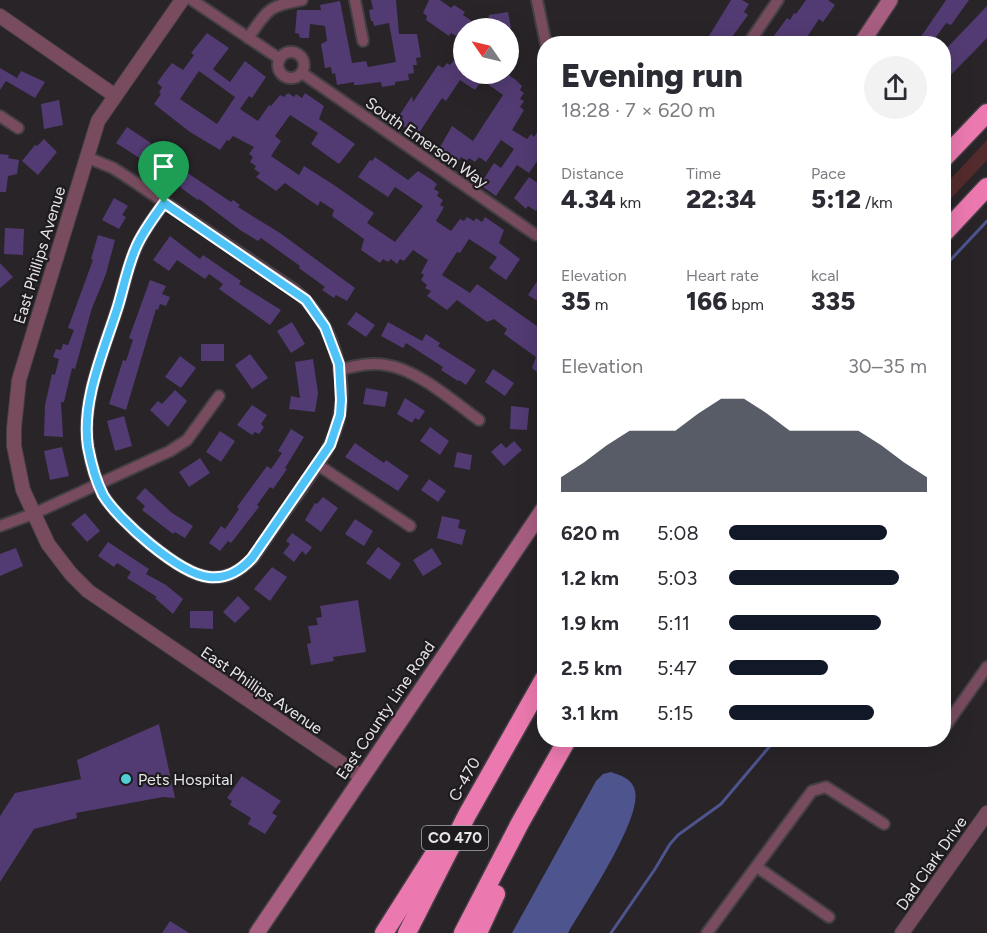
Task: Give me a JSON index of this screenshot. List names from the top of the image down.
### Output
{
  "streets": {
    "highway": ["C-470", "CO 470"],
    "main road": ["East County Line Road"],
    "street": ["South Emerson Way", "East Phillips Avenue", "Dad Clark Drive"]
  },
  "crossings": [
    ["East Phillips Avenue", "East County Line Road"]
  ],
  "places": ["Pets Hospital"],
  "north": "top left",
  "page": {
    "heading": ["Evening run", "18:28 · 7 × 620 m"],
    "stats": [
      ["Distance", "4.34 km"],
      ["Time", "22:34"],
      ["Pace", "5:12 /km"],
      ["Elevation", "35 m"],
      ["Heart rate", "166 bpm"],
      ["kcal", "335"]
    ],
    "chart": ["Elevation", "30–35 m"],
    "list": [
      {
        "name": "620 m",
        "note": "5:08"
      },
      {
        "name": "1.2 km",
        "note": "5:03"
      },
      {
        "name": "1.9 km",
        "note": "5:11"
      },
      {
        "name": "2.5 km",
        "note": "5:47"
      },
      {
        "name": "3.1 km",
        "note": "5:15"
      }
    ]
  }
}
